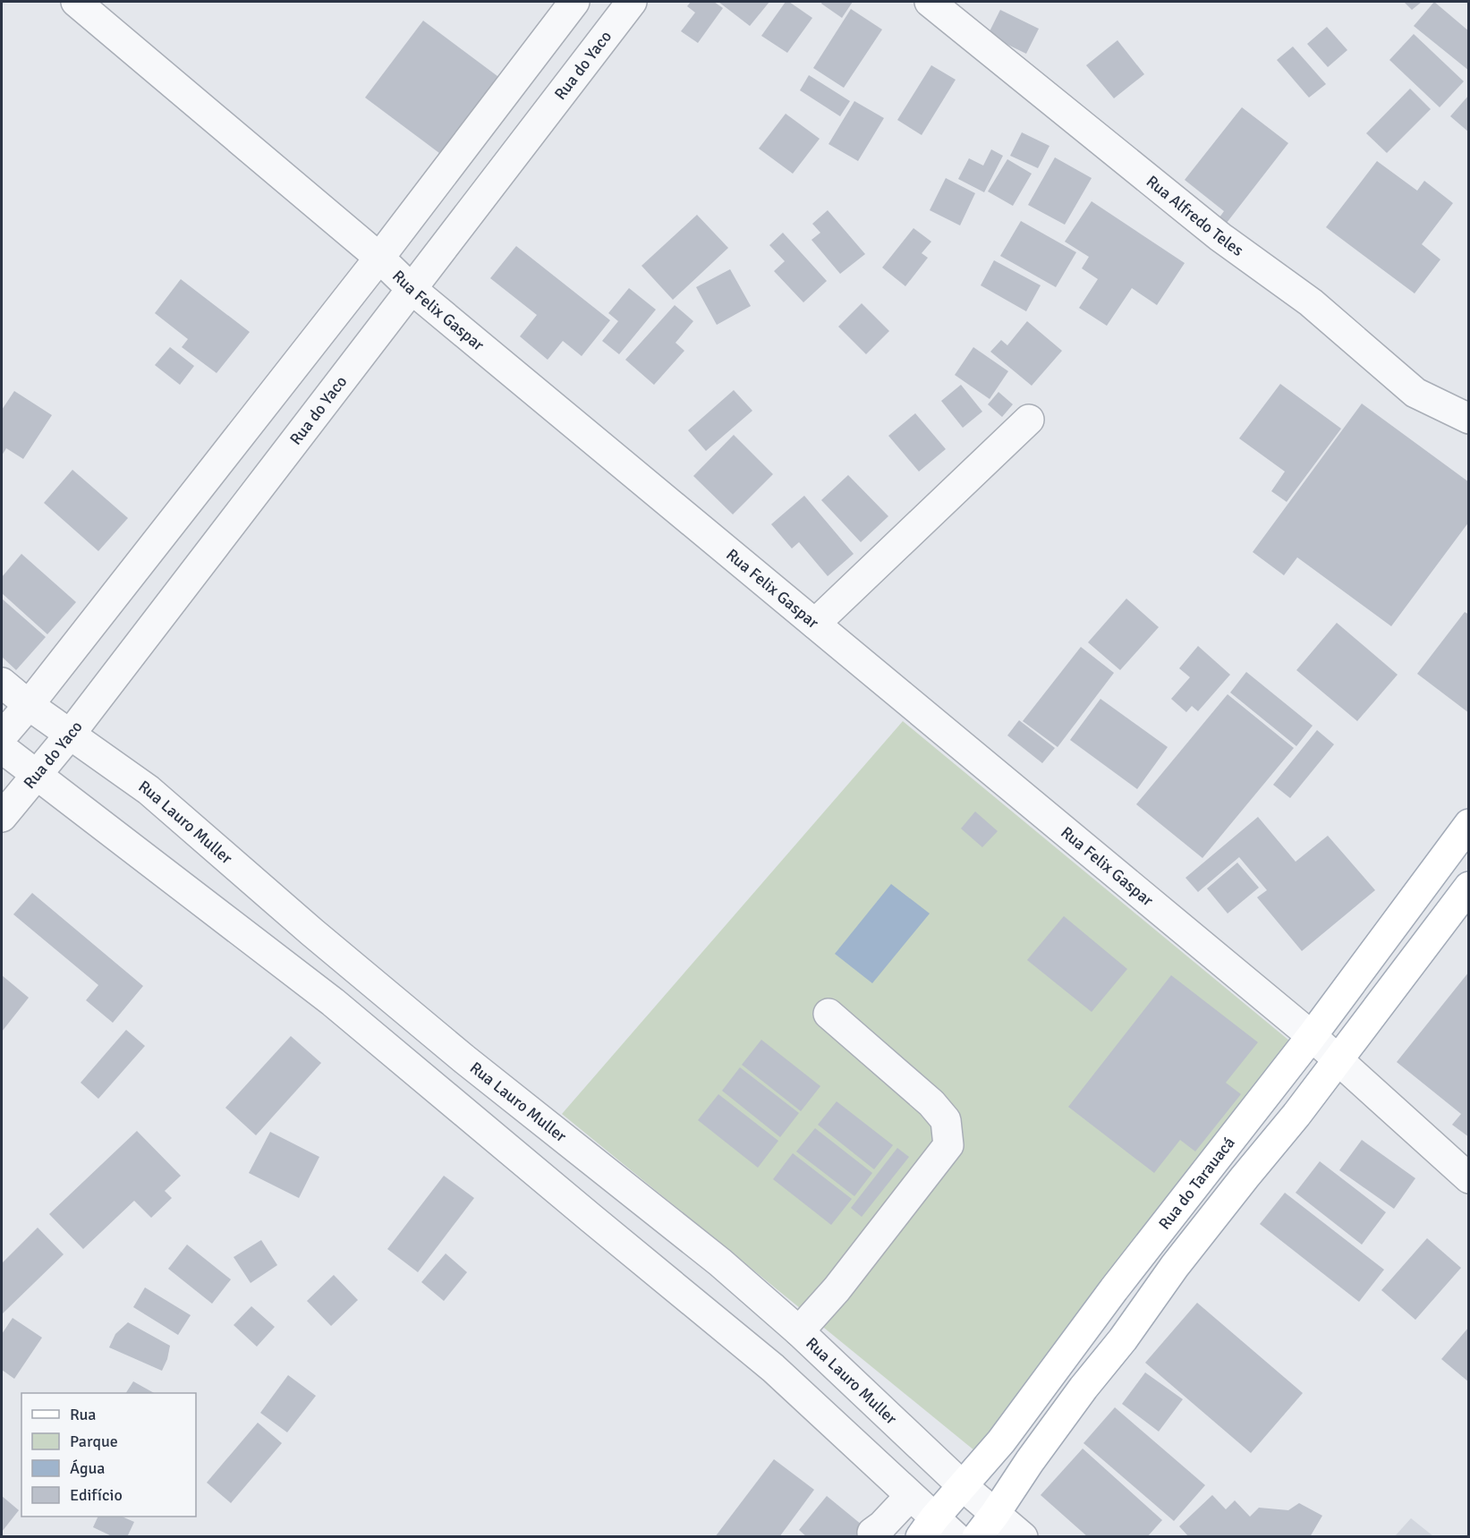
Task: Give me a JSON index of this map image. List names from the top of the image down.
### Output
{
  "streets": {
    "main road": ["Rua do Tarauacá"],
    "street": [
      "Rua do Yaco",
      "Rua Alfredo Teles",
      "Rua Felix Gaspar",
      "Rua Lauro Muller"
    ]
  },
  "crossings": [
    ["Rua do Yaco", "Rua Felix Gaspar"],
    ["Rua do Yaco", "Rua Lauro Muller"],
    ["Rua Felix Gaspar", "Rua do Tarauacá"],
    ["Rua Lauro Muller", "Rua do Tarauacá"]
  ],
  "legend": [
    "Rua",
    "Parque",
    "Água",
    "Edifício"
  ]
}
